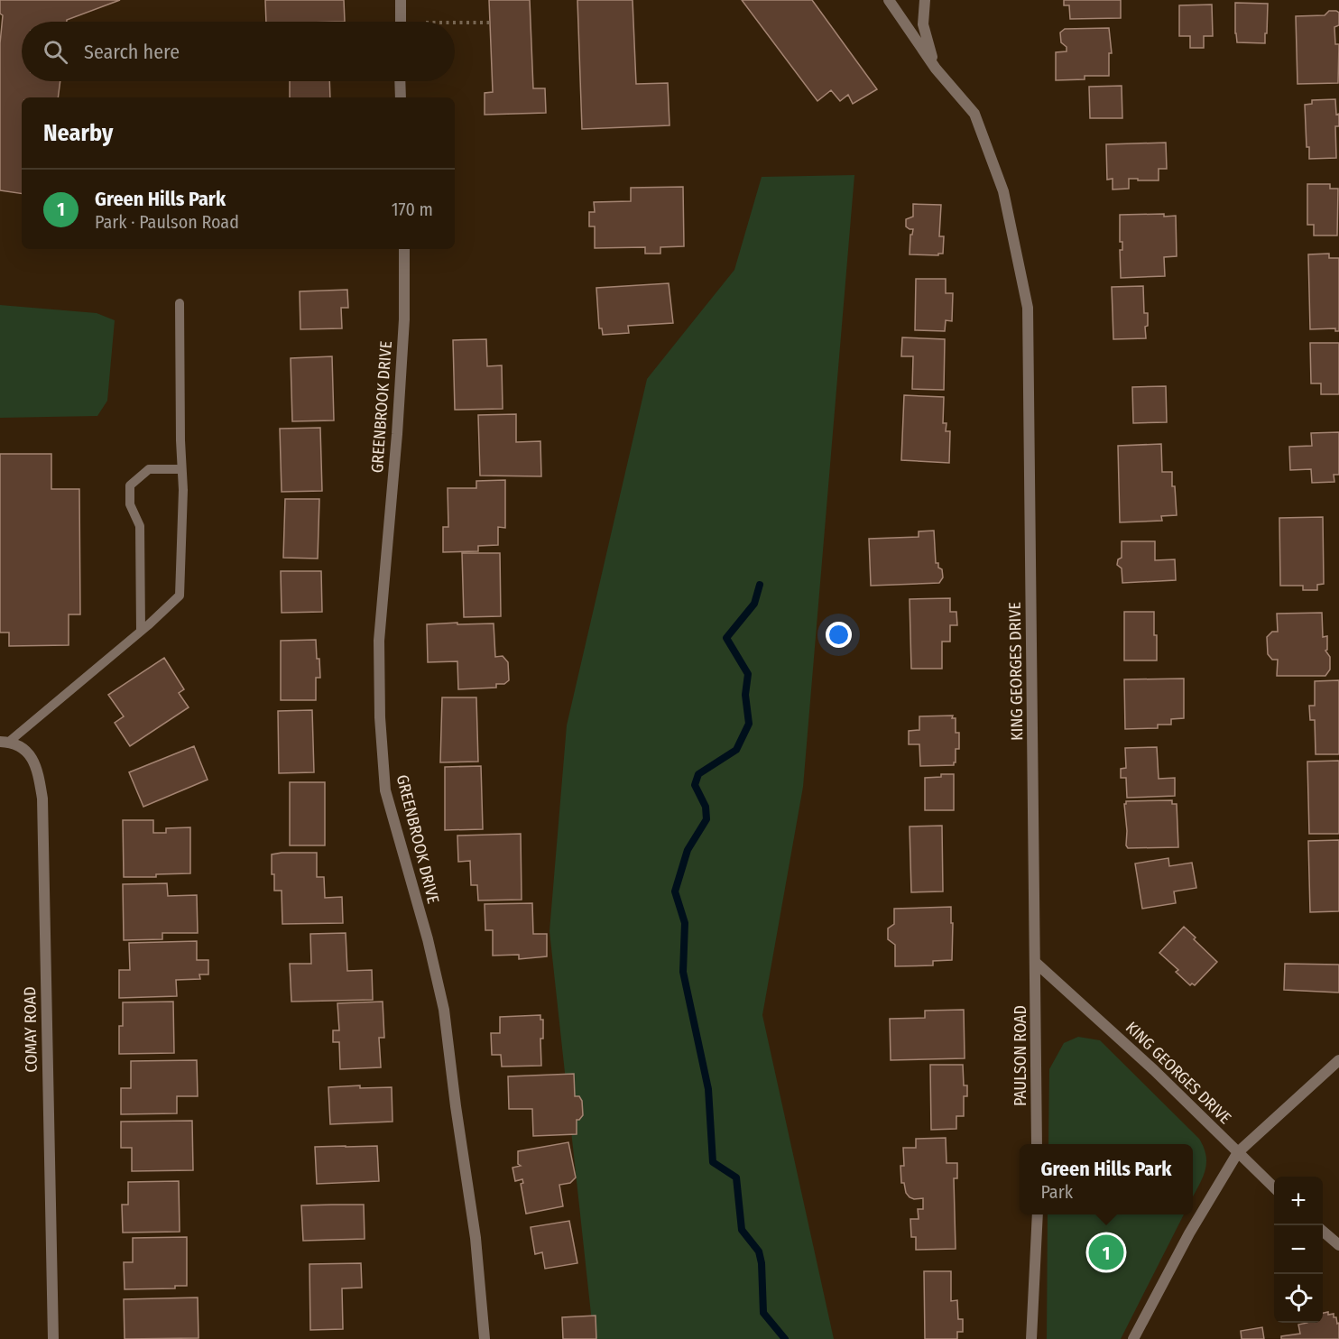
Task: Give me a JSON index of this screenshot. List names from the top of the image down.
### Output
{
  "streets": {
    "street": [
      "GREENBROOK DRIVE",
      "KING GEORGES DRIVE",
      "COMAY ROAD",
      "PAULSON ROAD"
    ]
  },
  "crossings": [
    ["KING GEORGES DRIVE", "PAULSON ROAD"]
  ],
  "page": {
    "search": "Search here",
    "heading": "Nearby",
    "list": [
      {
        "mark": "1",
        "name": "Green Hills Park",
        "note": "Park · Paulson Road",
        "value": "170 m"
      }
    ],
    "popup": ["Green Hills Park", "Park"],
    "map_buttons": ["+", "−"],
    "pins": "1"
  }
}
